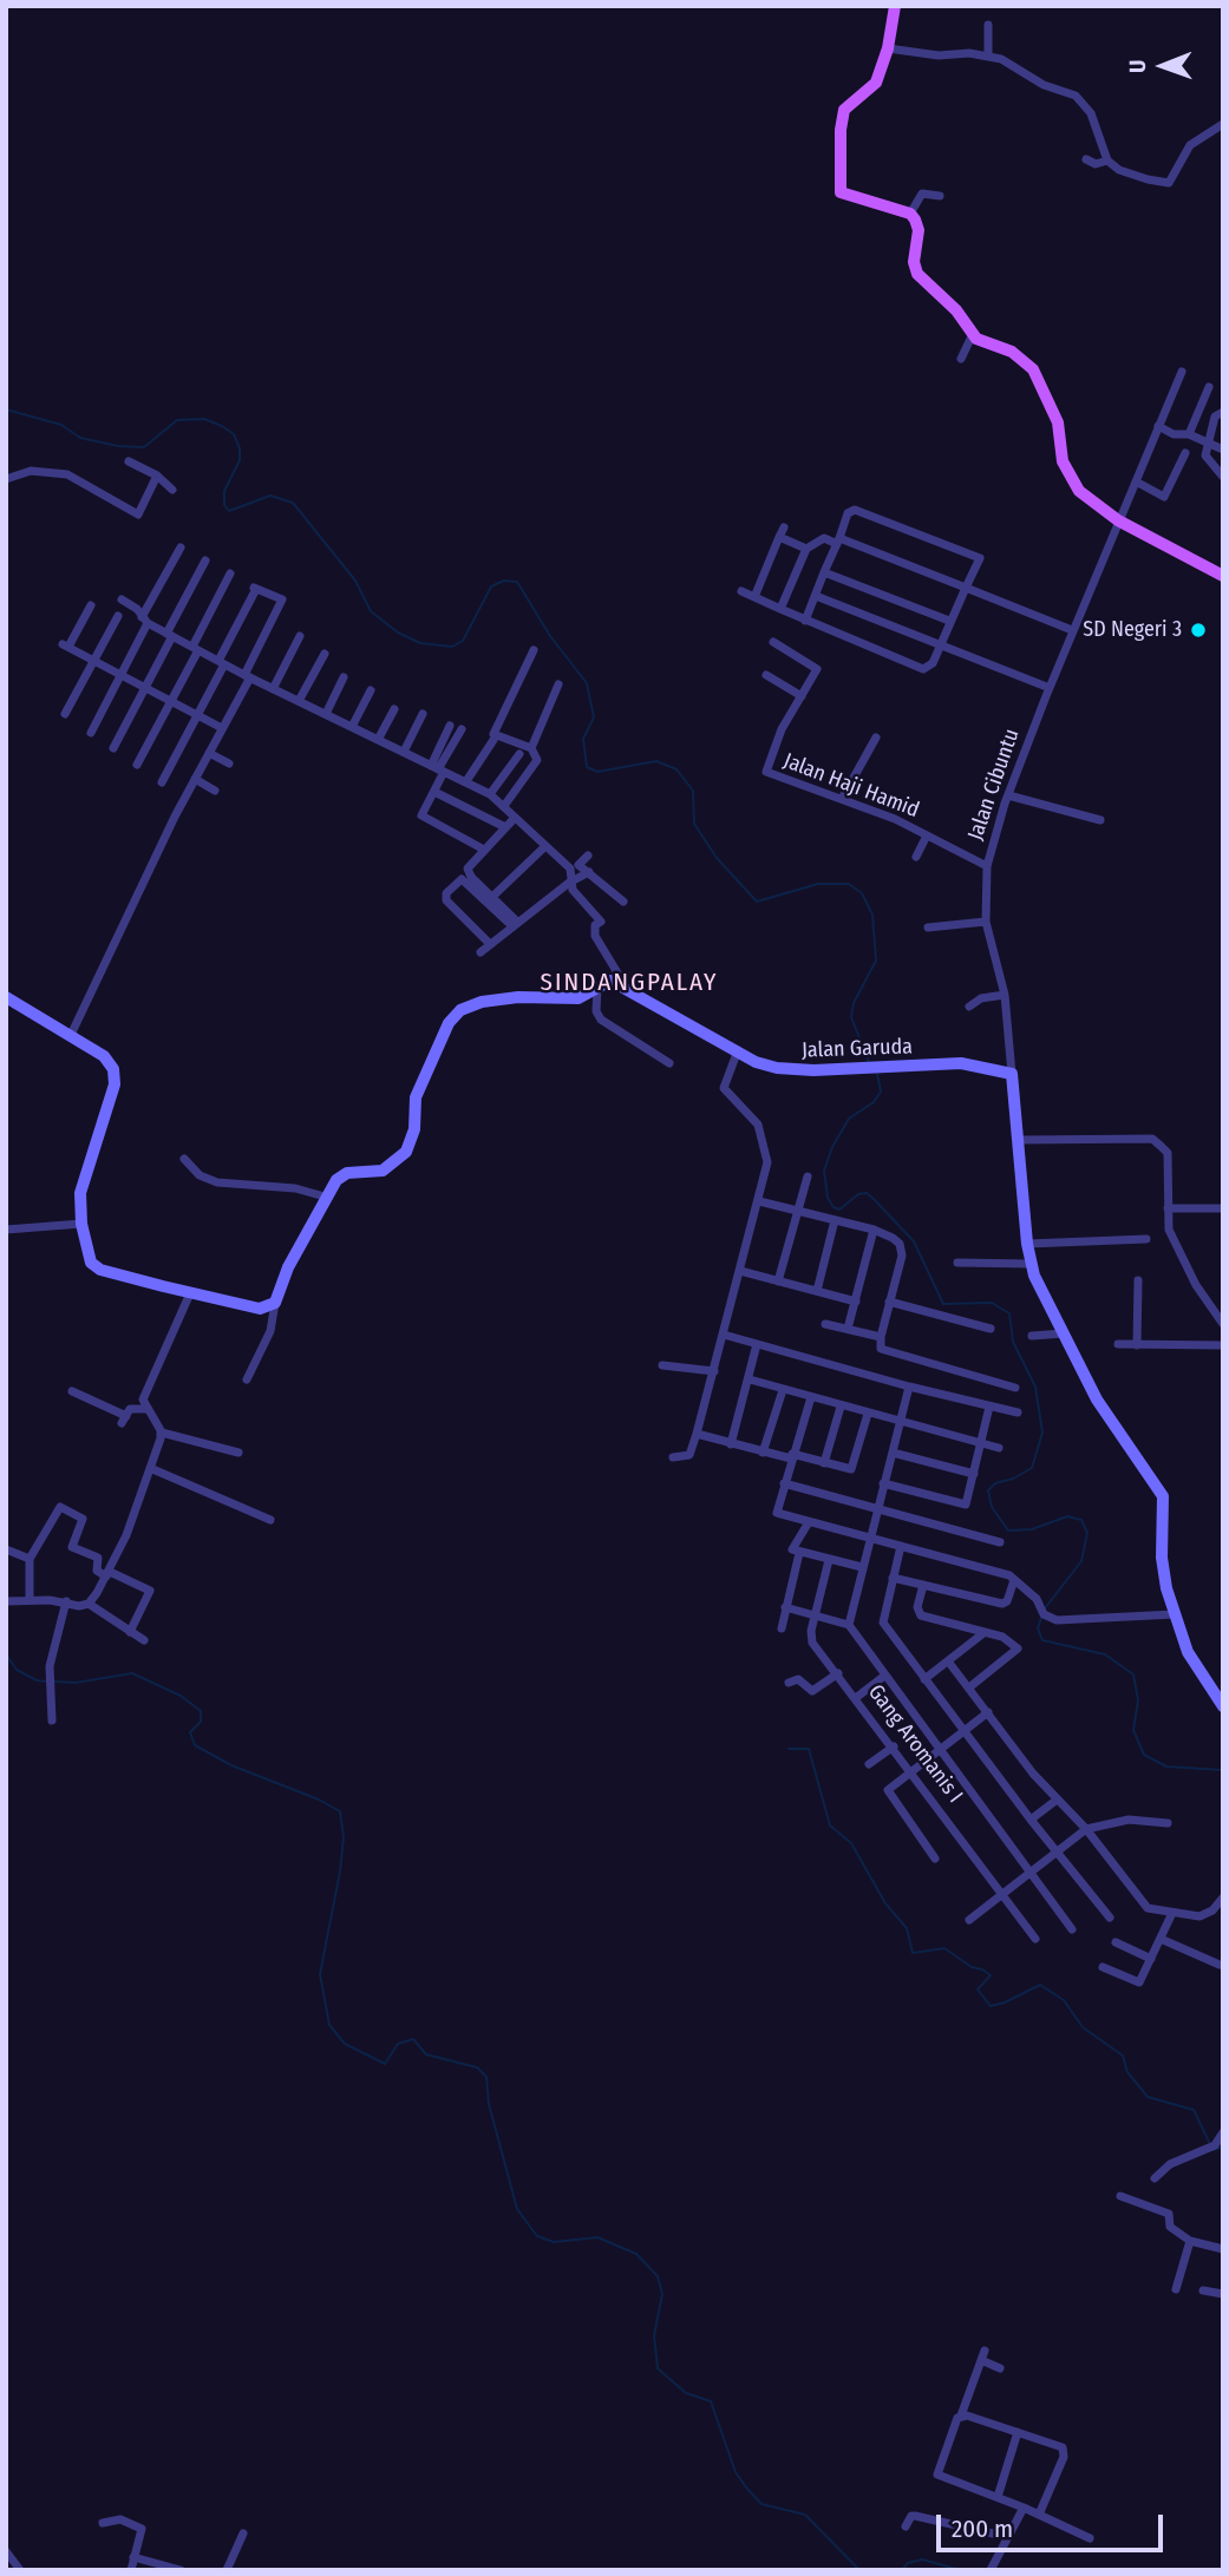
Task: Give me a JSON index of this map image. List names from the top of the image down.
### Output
{
  "streets": {
    "street": [
      "Jalan Cibuntu",
      "Jalan Haji Hamid",
      "Jalan Garuda",
      "Gang Aromanis I"
    ]
  },
  "crossings": [
    ["Jalan Cibuntu", "Jalan Haji Hamid"],
    ["Jalan Cibuntu", "Jalan Garuda"]
  ],
  "districts": ["SINDANGPALAY"],
  "places": ["SD Negeri 3"],
  "scale_bar": "200 m",
  "north": "left"
}
